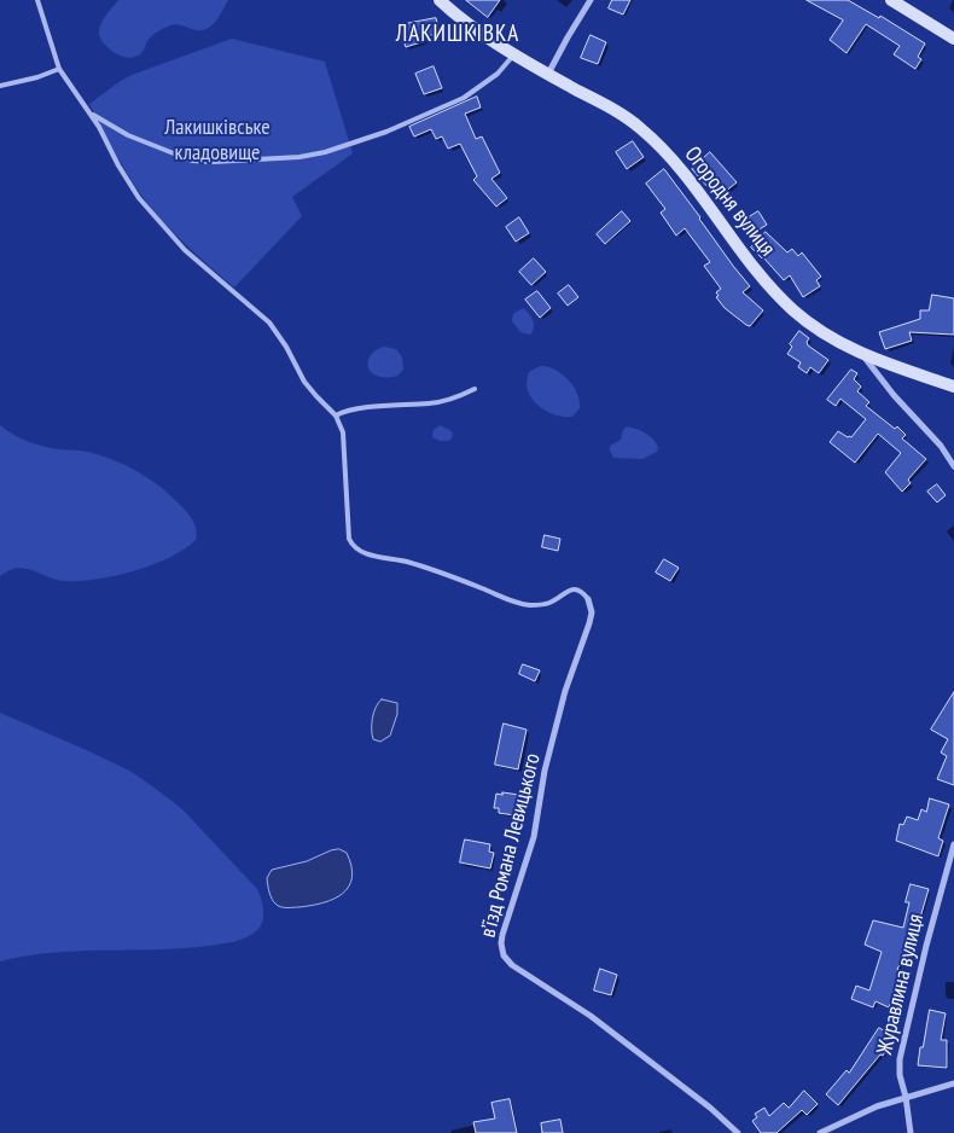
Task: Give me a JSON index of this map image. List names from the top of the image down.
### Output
{
  "streets": {
    "street": ["Огородня вулиця", "в’їзд Романа Левицького", "Журавлина вулиця"]
  },
  "districts": ["ЛАКИШКІВКА"],
  "parks": ["Лакишківське кладовище"]
}
